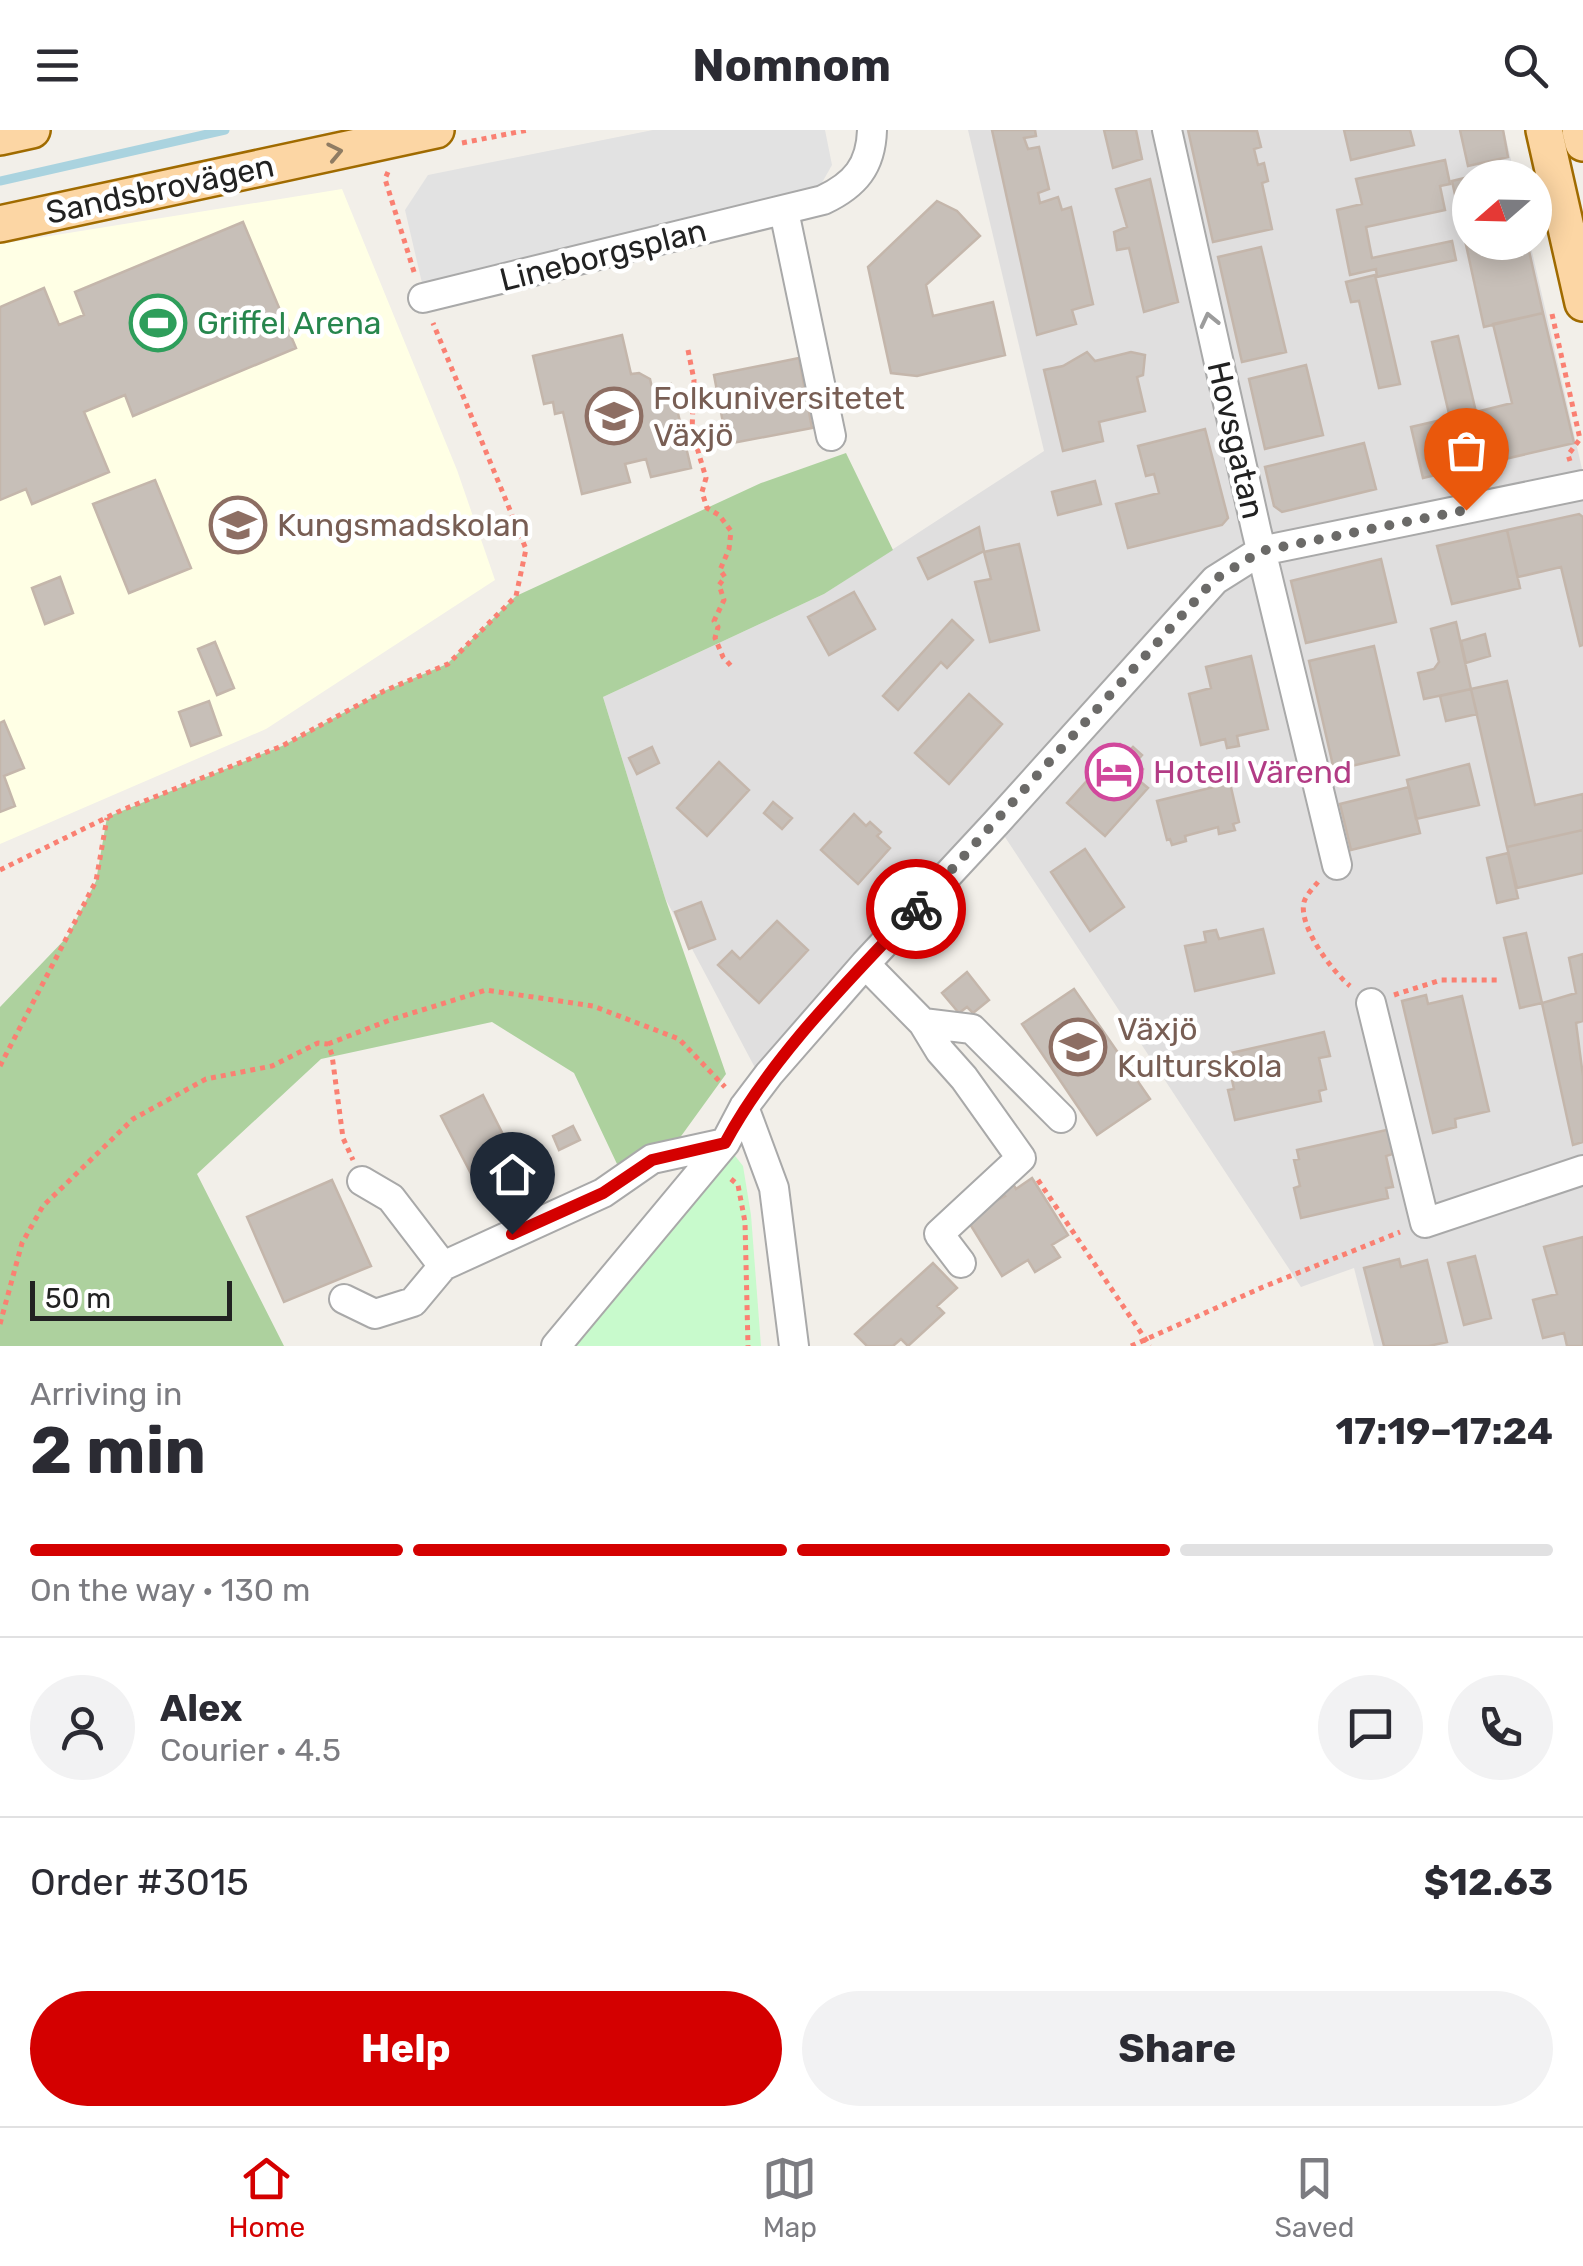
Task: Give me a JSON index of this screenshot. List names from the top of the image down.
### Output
{
  "streets": {
    "main road": ["Sandsbrovägen"],
    "street": ["Lineborgsplan", "Hovsgatan"]
  },
  "one_way": ["Sandsbrovägen", "Hovsgatan"],
  "places": {
    "sports": ["Griffel Arena"],
    "school or university": ["Folkuniversitetet Växjö", "Kungsmadskolan", "Växjö Kulturskola"],
    "hotel": ["Hotell Värend"]
  },
  "scale_bar": "50 m",
  "north": "left",
  "page": {
    "header": "Nomnom",
    "scale": "50 m",
    "heading": ["2 min", "Arriving in", "17:19–17:24"],
    "panel": [
      "Alex",
      "Courier · 4.5",
      "Order #3015",
      "$12.63"
    ],
    "bar": "On the way · 130 m",
    "buttons": ["Help", "Share"],
    "tabs": ["Home", "Map", "Saved"]
  }
}
